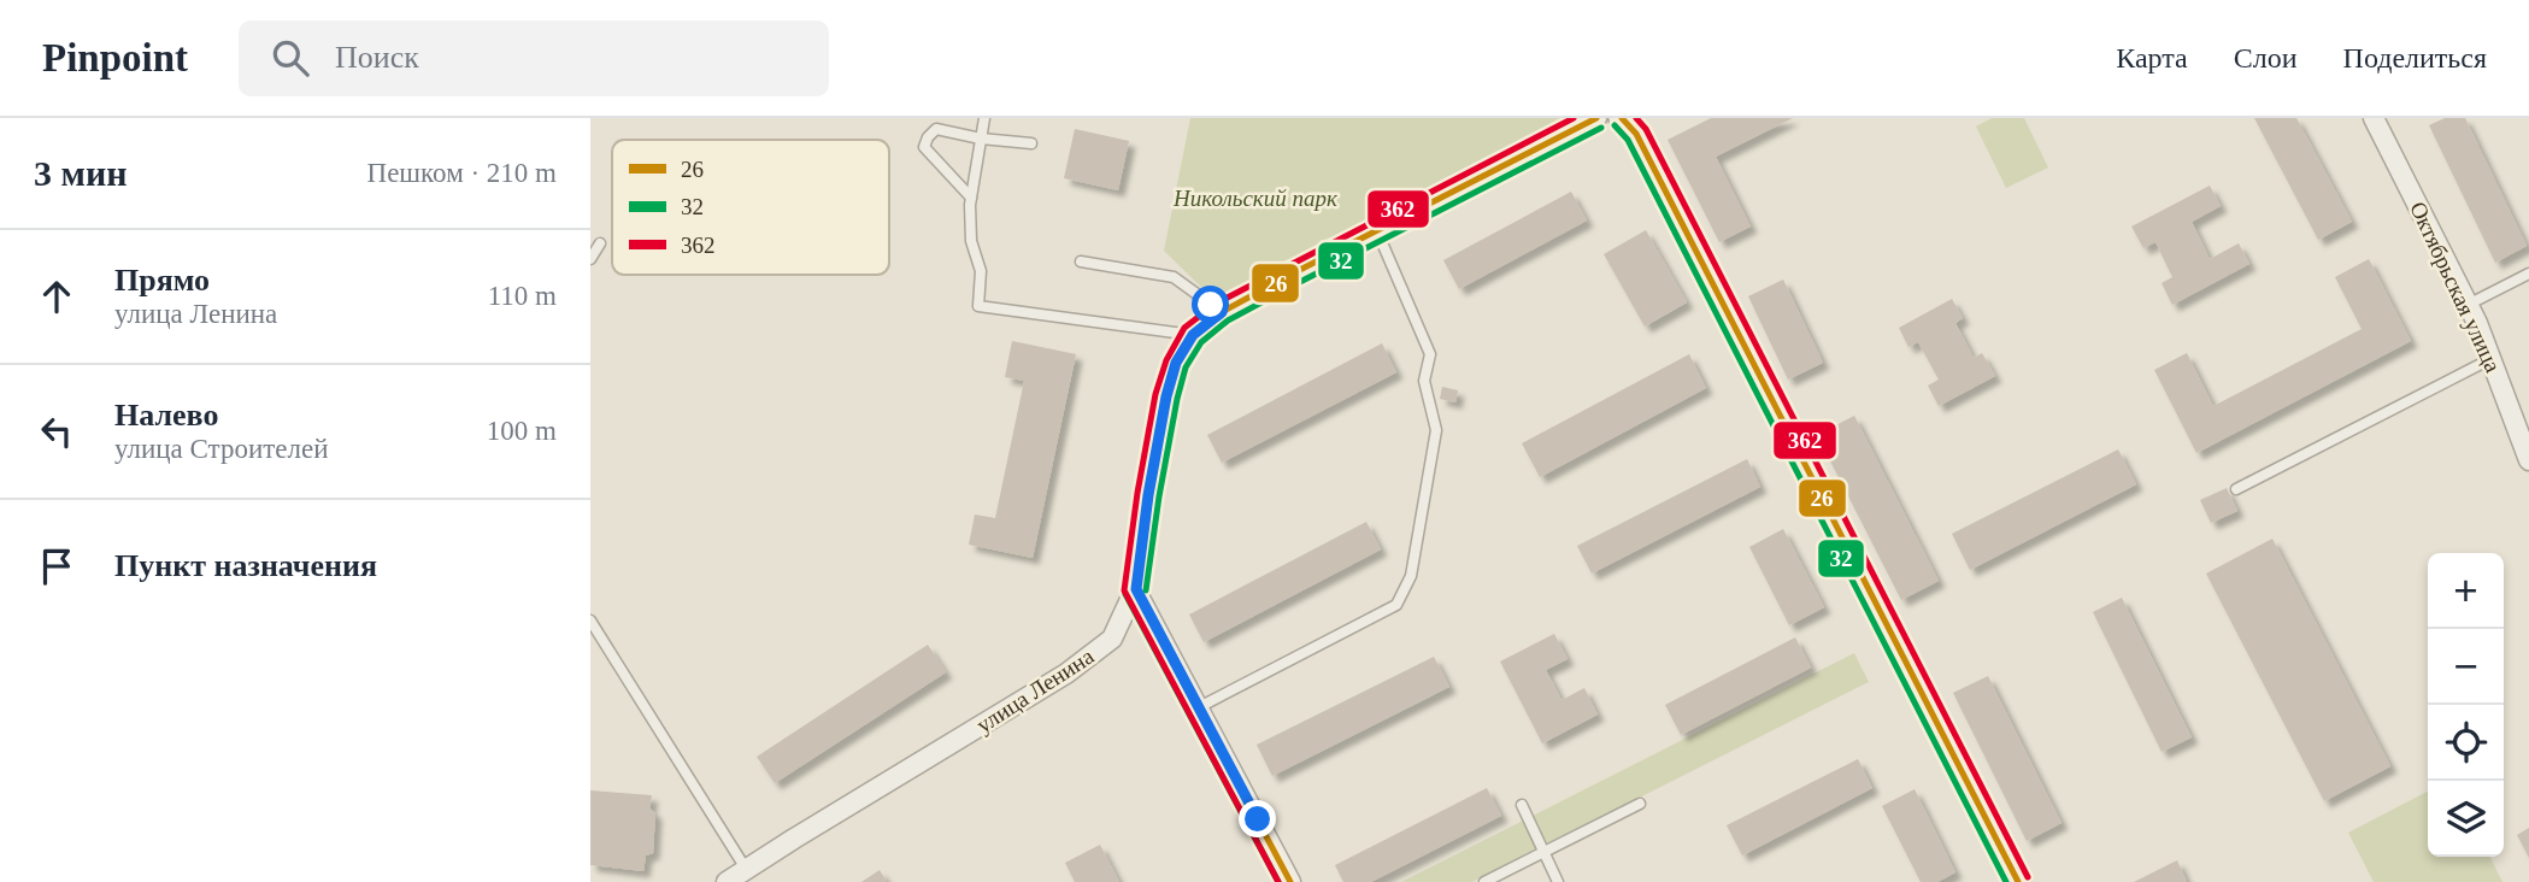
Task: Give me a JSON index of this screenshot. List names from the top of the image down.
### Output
{
  "streets": {
    "street": ["Октябрьская улица", "улица Ленина"]
  },
  "parks": ["Никольский парк"],
  "lines": ["transit line 26", "transit line 362", "transit line 32"],
  "legend": ["26", "32", "362"],
  "page": {
    "header": "Pinpoint",
    "search": "Поиск",
    "nav": ["Карта", "Слои", "Поделиться"],
    "heading": ["3 мин", "Пешком · 210 m"],
    "list": [
      ["Прямо", "улица Ленина", "110 m"],
      ["Налево", "улица Строителей", "100 m"],
      "Пункт назначения"
    ],
    "map_buttons": ["+", "−"]
  }
}
